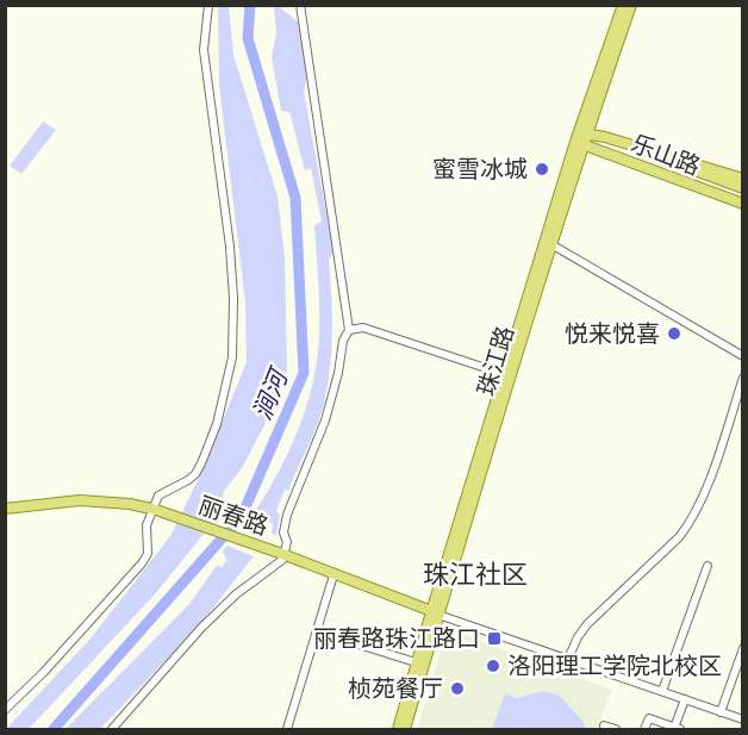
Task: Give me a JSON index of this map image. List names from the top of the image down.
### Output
{
  "streets": {
    "main road": ["乐山路", "珠江路", "丽春路"]
  },
  "crossings": [
    ["乐山路", "珠江路"],
    ["珠江路", "丽春路"]
  ],
  "districts": ["珠江社区"],
  "water": ["涧河"],
  "places": {
    "other": [
      "蜜雪冰城",
      "悦来悦喜",
      "洛阳理工学院北校区",
      "桢苑餐厅"
    ],
    "transit": ["丽春路珠江路口"]
  }
}
